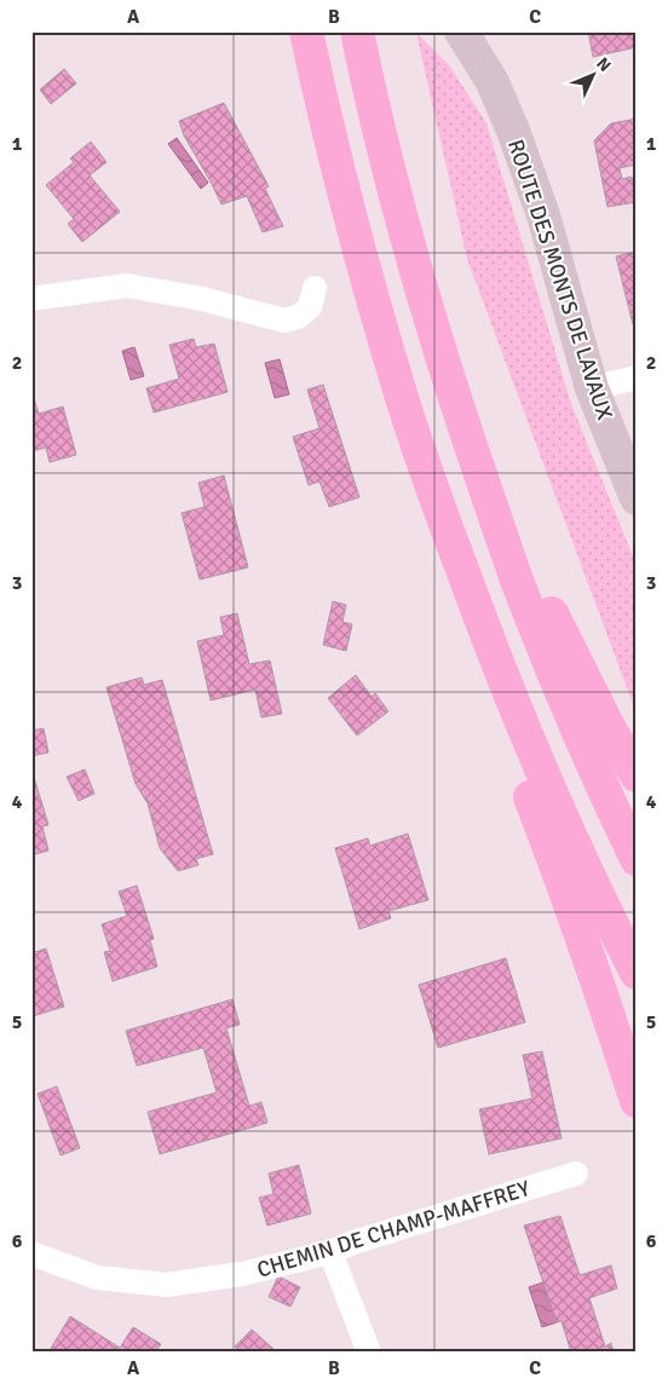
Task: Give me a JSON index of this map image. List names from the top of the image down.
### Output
{
  "streets": {
    "street": ["ROUTE DES MONTS DE LAVAUX", "CHEMIN DE CHAMP-MAFFREY"]
  },
  "north": "top right",
  "grid": {
    "columns": ["A", "B", "C"],
    "rows": [
      "1",
      "2",
      "3",
      "4",
      "5",
      "6"
    ]
  }
}
